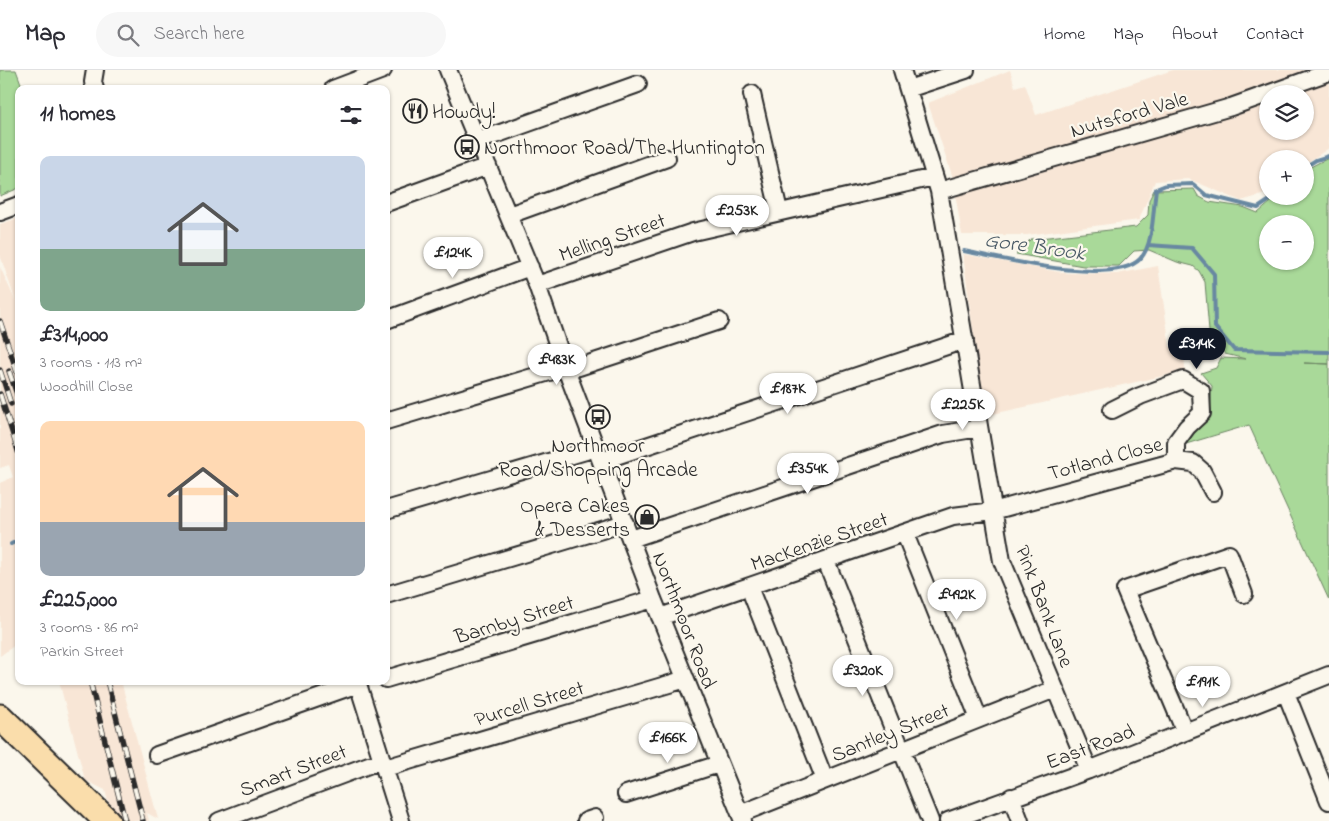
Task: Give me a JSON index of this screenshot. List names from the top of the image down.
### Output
{
  "streets": {
    "street": [
      "Nutsford Vale",
      "Melling Street",
      "Totland Close",
      "MacKenzie Street",
      "Pink Bank Lane",
      "Barnby Street",
      "Northmoor Road",
      "Purcell Street",
      "Santley Street",
      "East Road",
      "Smart Street"
    ]
  },
  "crossings": [
    ["Nutsford Vale", "Melling Street"],
    ["Nutsford Vale", "Pink Bank Lane"],
    ["Melling Street", "Pink Bank Lane"],
    ["Melling Street", "Northmoor Road"],
    ["Totland Close", "MacKenzie Street"],
    ["Totland Close", "Pink Bank Lane"],
    ["MacKenzie Street", "Pink Bank Lane"],
    ["MacKenzie Street", "Northmoor Road"],
    ["Pink Bank Lane", "Santley Street"],
    ["Pink Bank Lane", "East Road"],
    ["Barnby Street", "Northmoor Road"],
    ["Northmoor Road", "Purcell Street"],
    ["Northmoor Road", "Santley Street"],
    ["Purcell Street", "Smart Street"]
  ],
  "water": ["Gore Brook"],
  "places": {
    "restaurant": ["Howdy!"],
    "bus stop": ["Northmoor Road/The Huntington", "Northmoor Road/Shopping Arcade"],
    "shop": ["Opera Cakes & Desserts"]
  },
  "page": {
    "header": "Map",
    "search": "Search here",
    "nav": [
      "Home",
      "Map",
      "About",
      "Contact"
    ],
    "map_buttons": ["+", "−"],
    "heading": "11 homes",
    "list": [
      {
        "name": "£314,000",
        "note": "3 rooms · 113 m² · Woodhill Close"
      },
      {
        "name": "£225,000",
        "note": "3 rooms · 86 m² · Parkin Street"
      }
    ],
    "price": [
      "£253K",
      "£124K",
      "£314K",
      "£483K",
      "£187K",
      "£225K",
      "£354K",
      "£492K",
      "£320K",
      "£191K",
      "£166K"
    ]
  }
}
